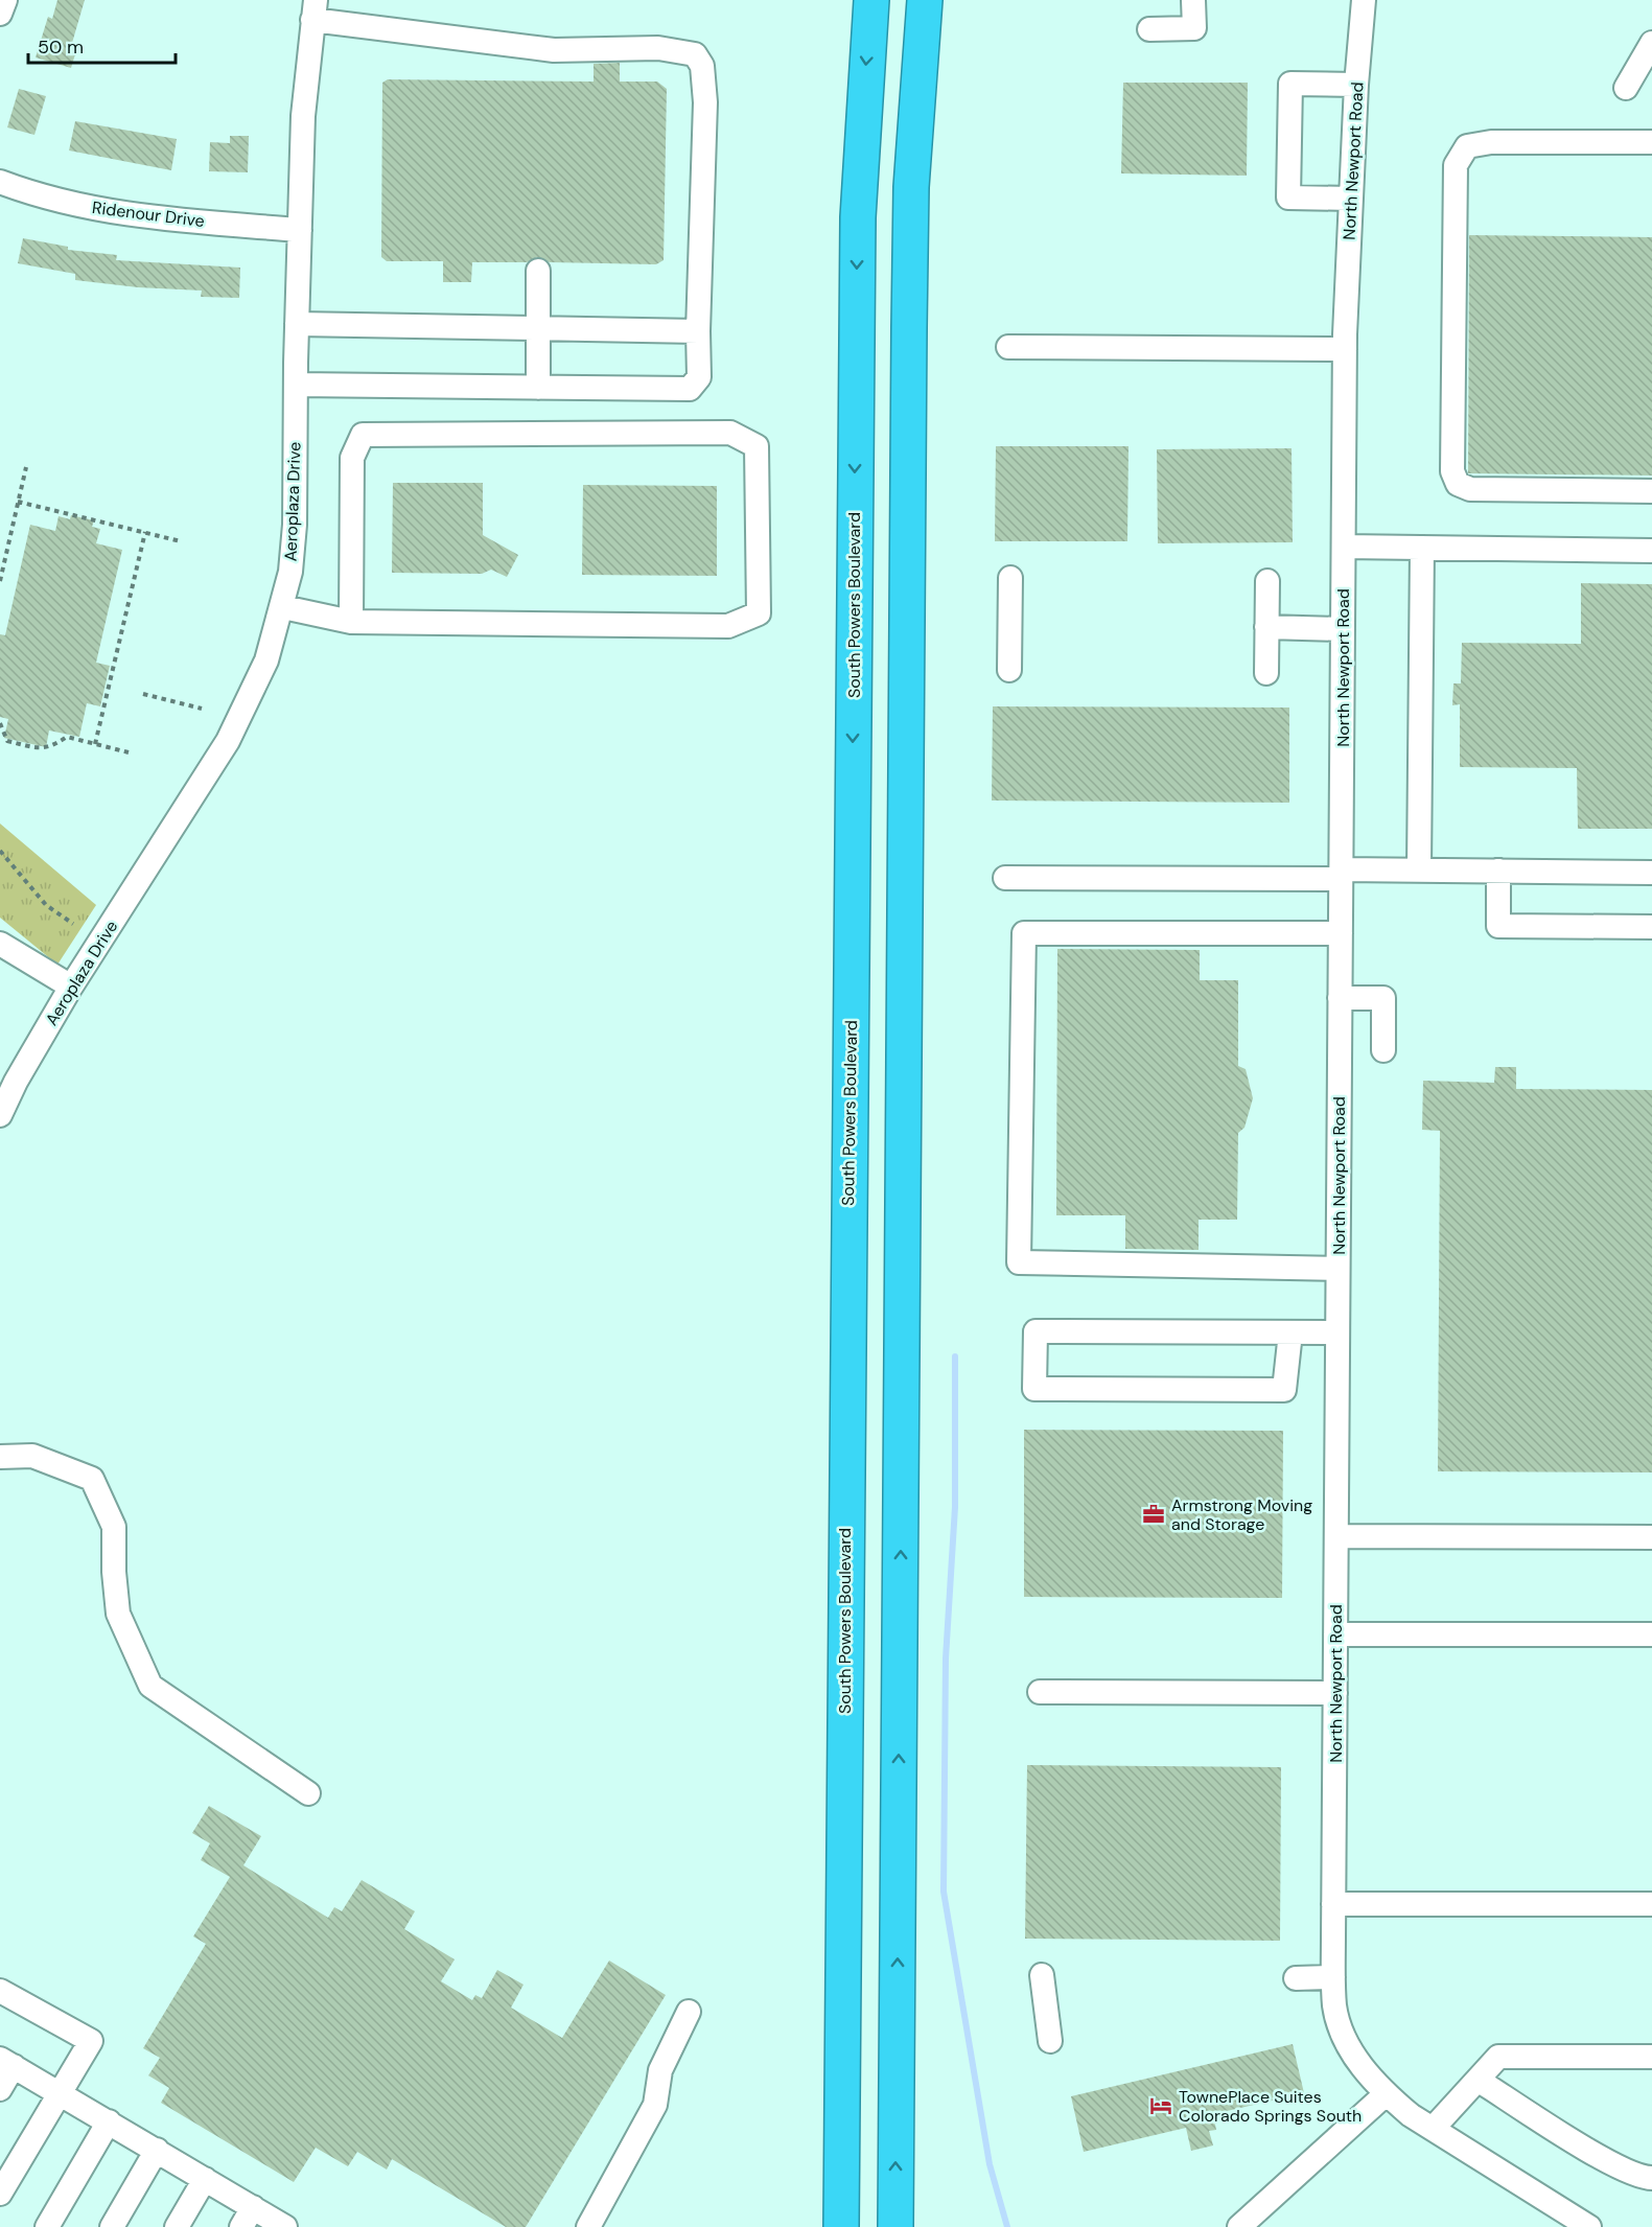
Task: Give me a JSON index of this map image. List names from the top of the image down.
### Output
{
  "streets": {
    "highway": ["South Powers Boulevard"],
    "street": ["North Newport Road", "Ridenour Drive", "Aeroplaza Drive"]
  },
  "crossings": [
    ["Ridenour Drive", "Aeroplaza Drive"]
  ],
  "places": {
    "office": ["Armstrong Moving and Storage"],
    "hotel": ["TownePlace Suites Colorado Springs South"]
  },
  "scale_bar": "50 m"
}
